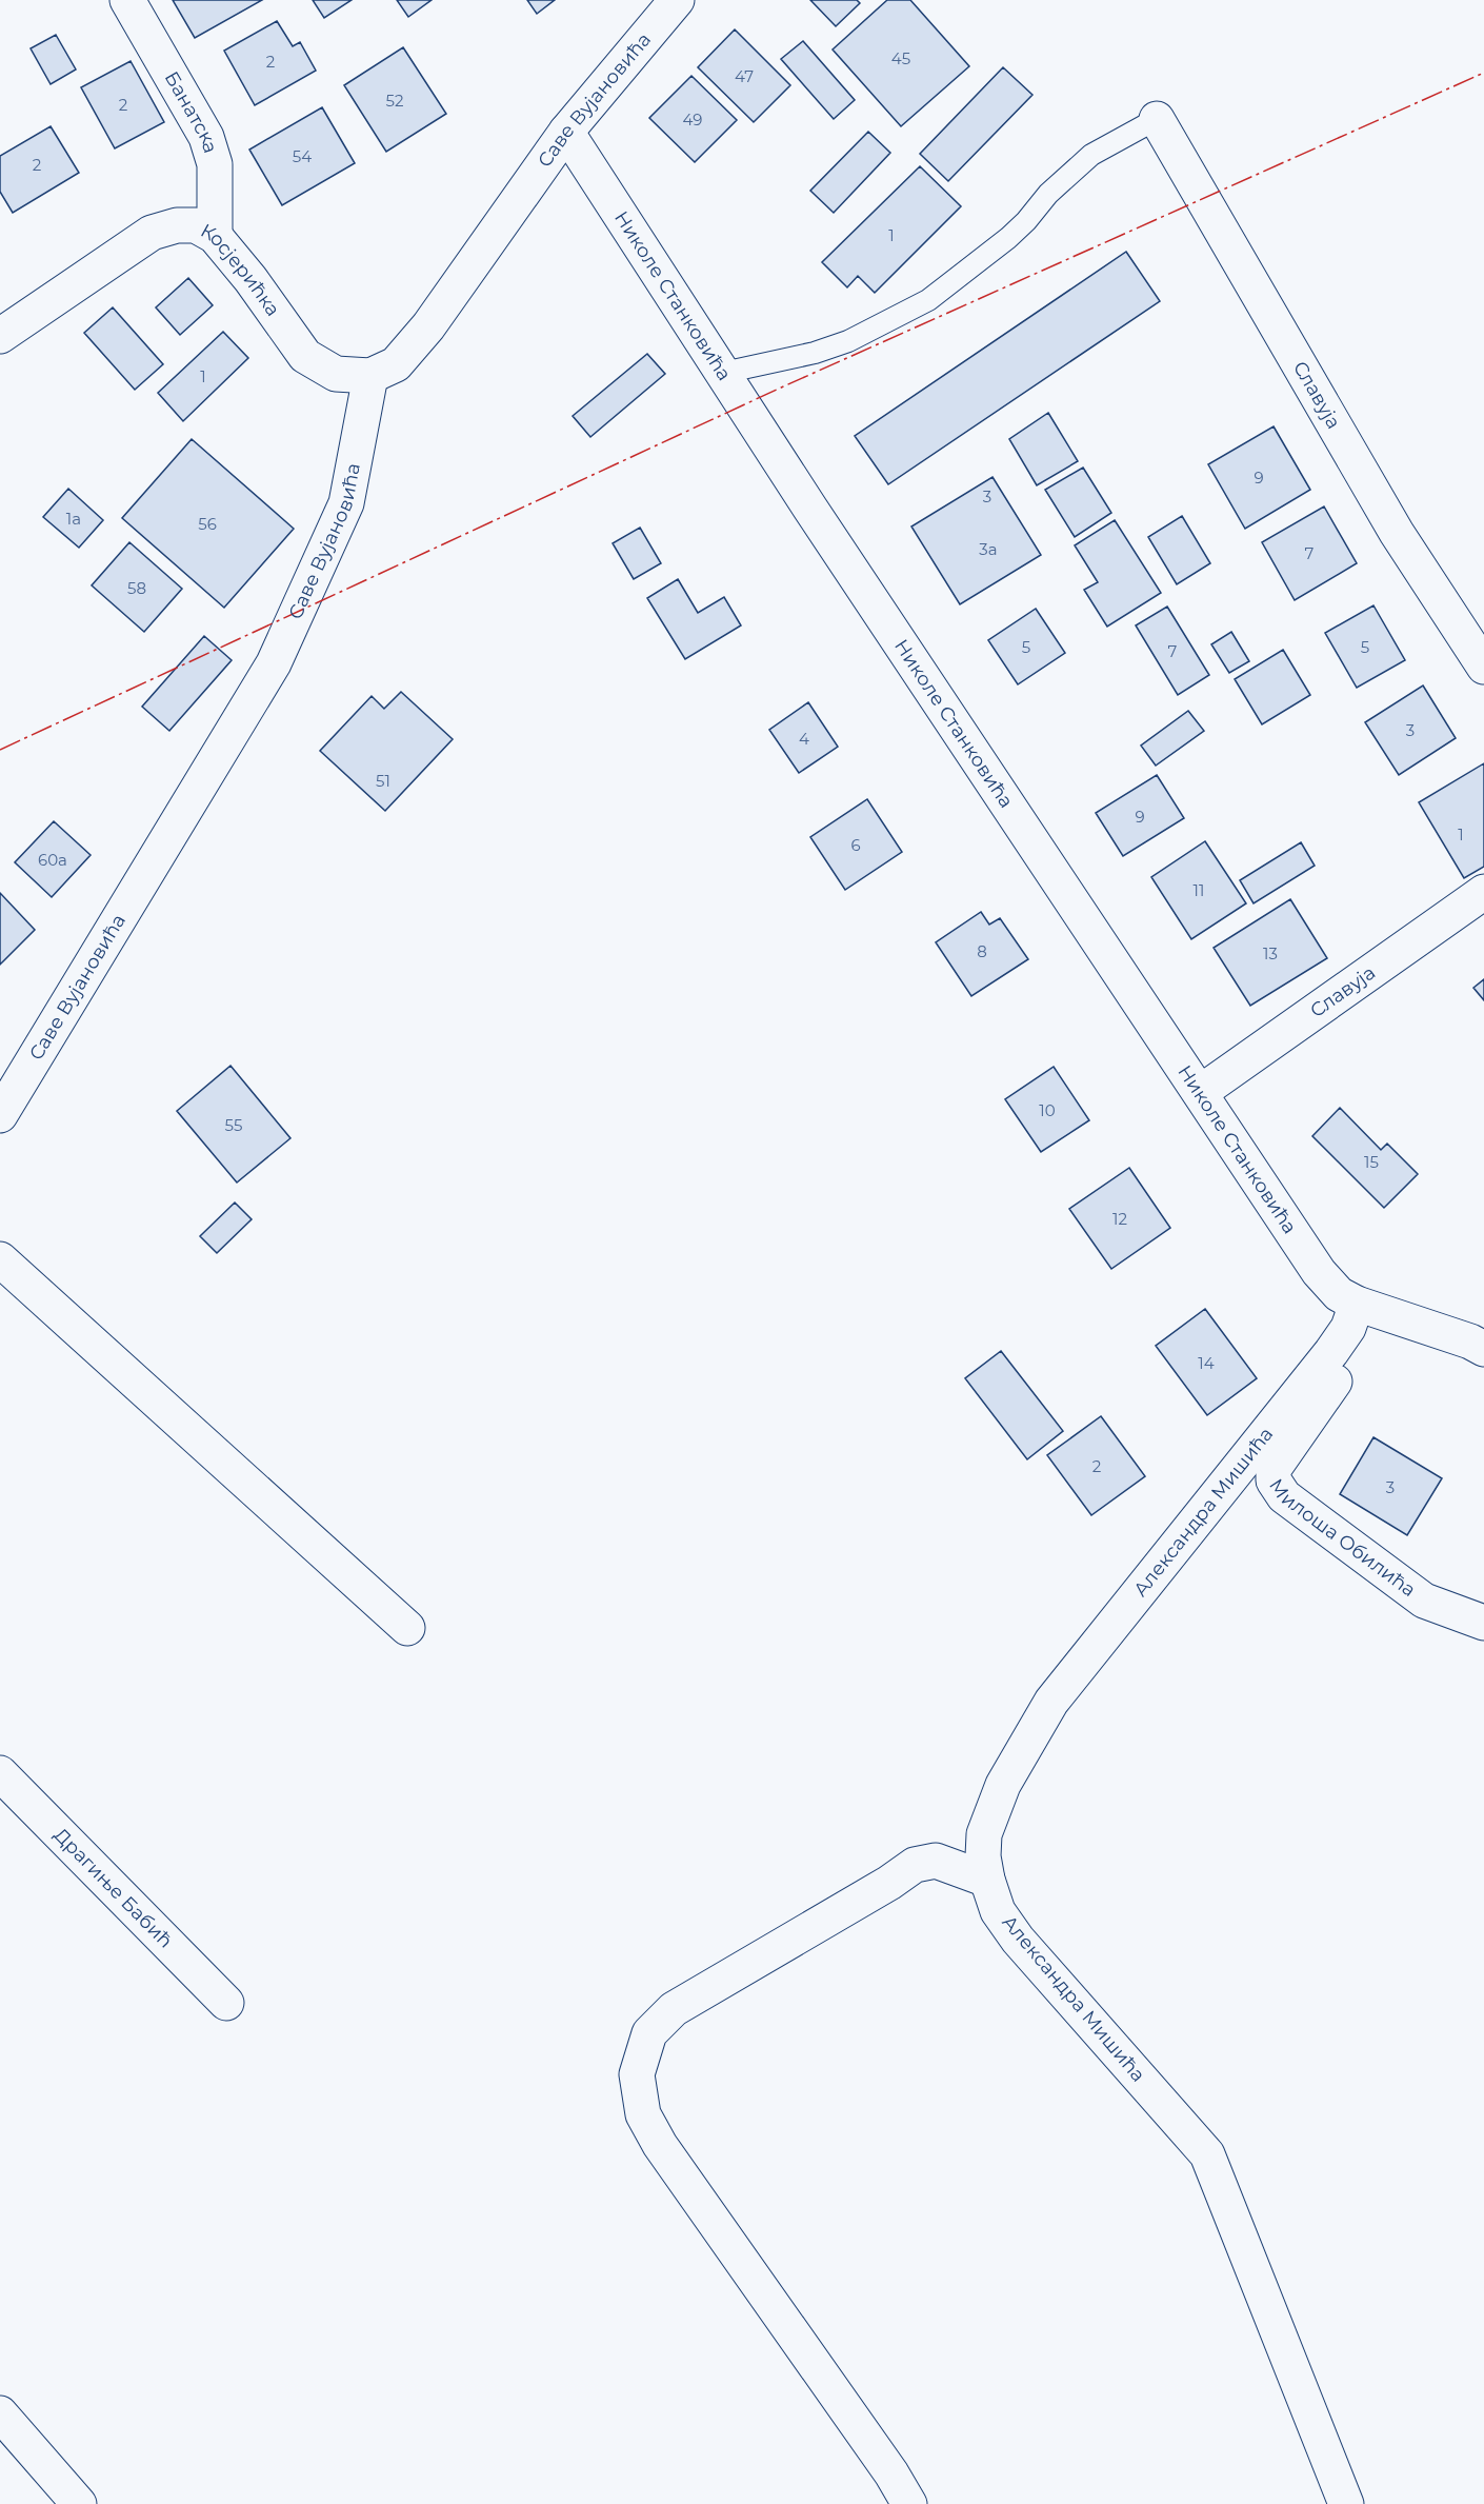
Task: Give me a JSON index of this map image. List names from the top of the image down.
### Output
{
  "streets": {
    "street": [
      "Саве Вујановића",
      "Банатска",
      "Косјерићка",
      "Николе Станковића",
      "Славуја",
      "Александра Мишића",
      "Милоша Обилића",
      "Драгиње Бабић"
    ]
  },
  "crossings": [
    ["Саве Вујановића", "Косјерићка"],
    ["Саве Вујановића", "Николе Станковића"],
    ["Банатска", "Косјерићка"],
    ["Николе Станковића", "Славуја"],
    ["Николе Станковића", "Александра Мишића"],
    ["Александра Мишића", "Милоша Обилића"]
  ],
  "house_numbers": [
    "45",
    "2",
    "47",
    "52",
    "2",
    "49",
    "54",
    "2",
    "1",
    "1",
    "9",
    "3",
    "1a",
    "56",
    "3a",
    "7",
    "58",
    "5",
    "5",
    "7",
    "3",
    "4",
    "51",
    "9",
    "1",
    "6",
    "60a",
    "11",
    "8",
    "13",
    "10",
    "55",
    "15",
    "12",
    "14",
    "2",
    "3"
  ]
}
